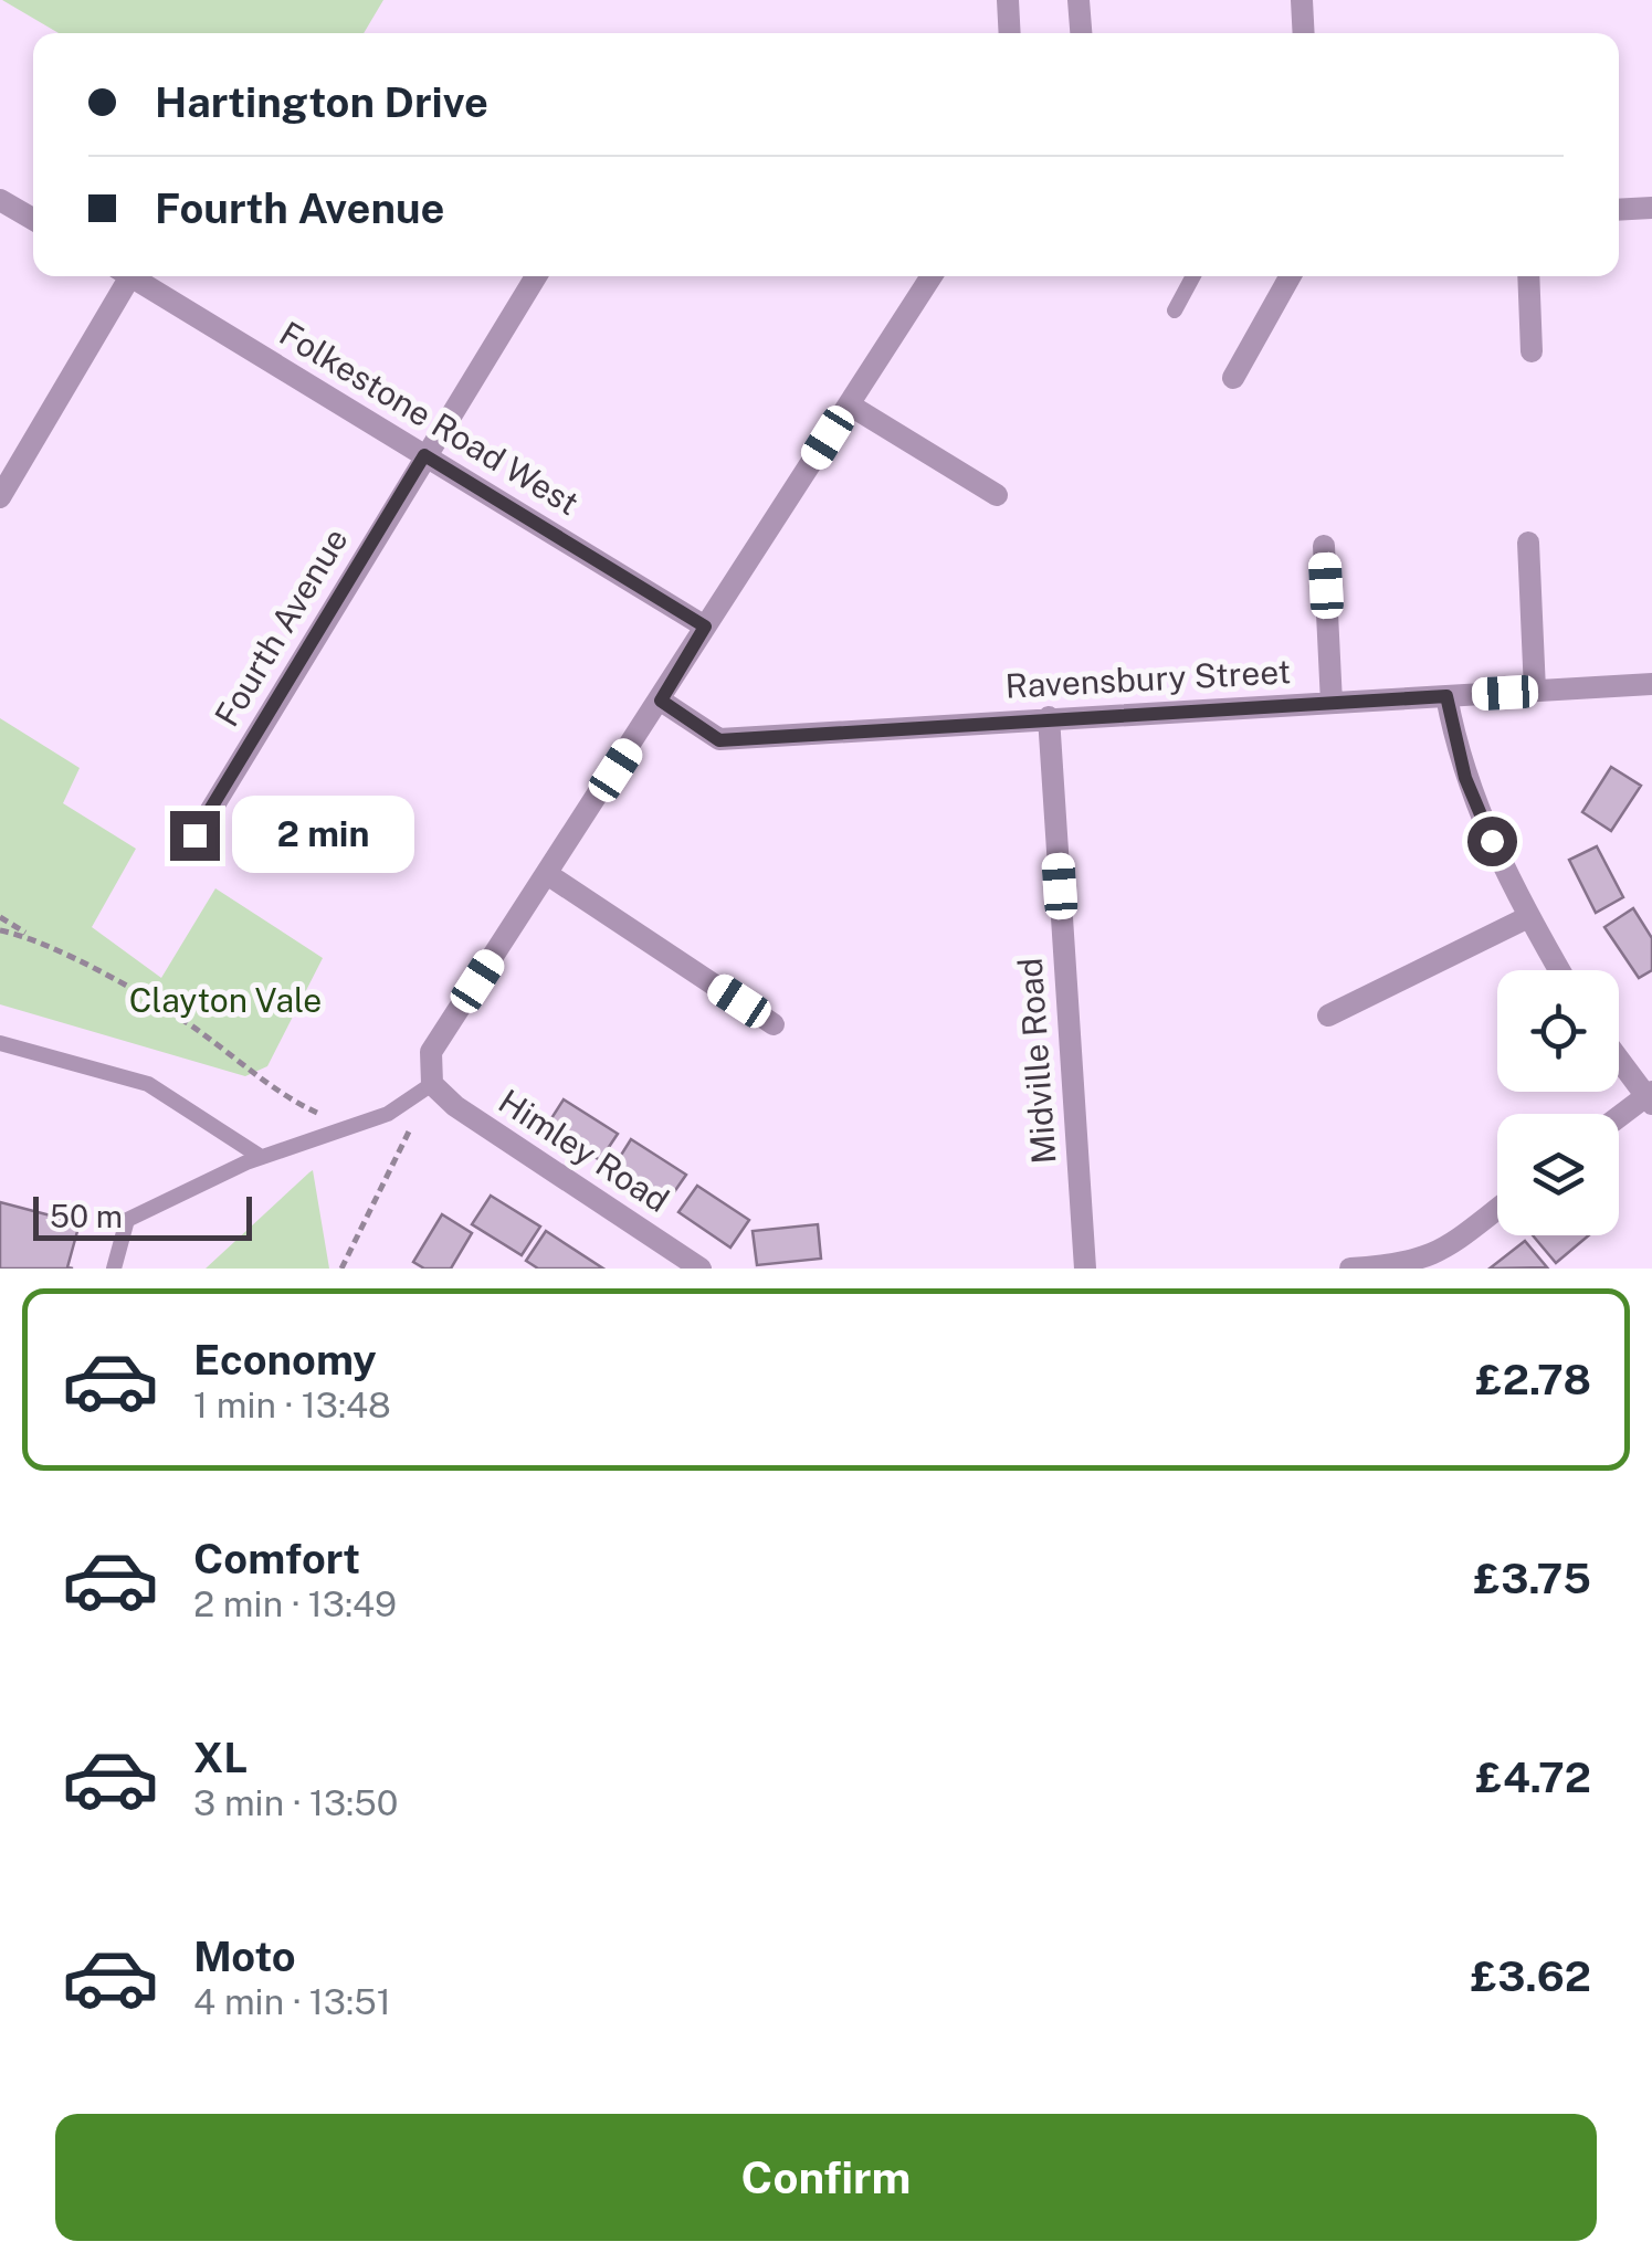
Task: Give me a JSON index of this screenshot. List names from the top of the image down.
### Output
{
  "streets": {
    "street": [
      "Folkestone Road West",
      "Fourth Avenue",
      "Ravensbury Street",
      "Midville Road",
      "Himley Road"
    ]
  },
  "crossings": [
    ["Folkestone Road West", "Fourth Avenue"],
    ["Ravensbury Street", "Midville Road"]
  ],
  "parks": ["Clayton Vale"],
  "scale_bar": "50 m",
  "page": {
    "banner": ["Hartington Drive", "Fourth Avenue"],
    "bubble": "2 min",
    "scale": "50 m",
    "list": [
      {
        "name": "Economy",
        "note": "1 min · 13:48",
        "value": "£2.78"
      },
      {
        "name": "Comfort",
        "note": "2 min · 13:49",
        "value": "£3.75"
      },
      {
        "name": "XL",
        "note": "3 min · 13:50",
        "value": "£4.72"
      },
      {
        "name": "Moto",
        "note": "4 min · 13:51",
        "value": "£3.62"
      }
    ],
    "buttons": "Confirm"
  }
}
